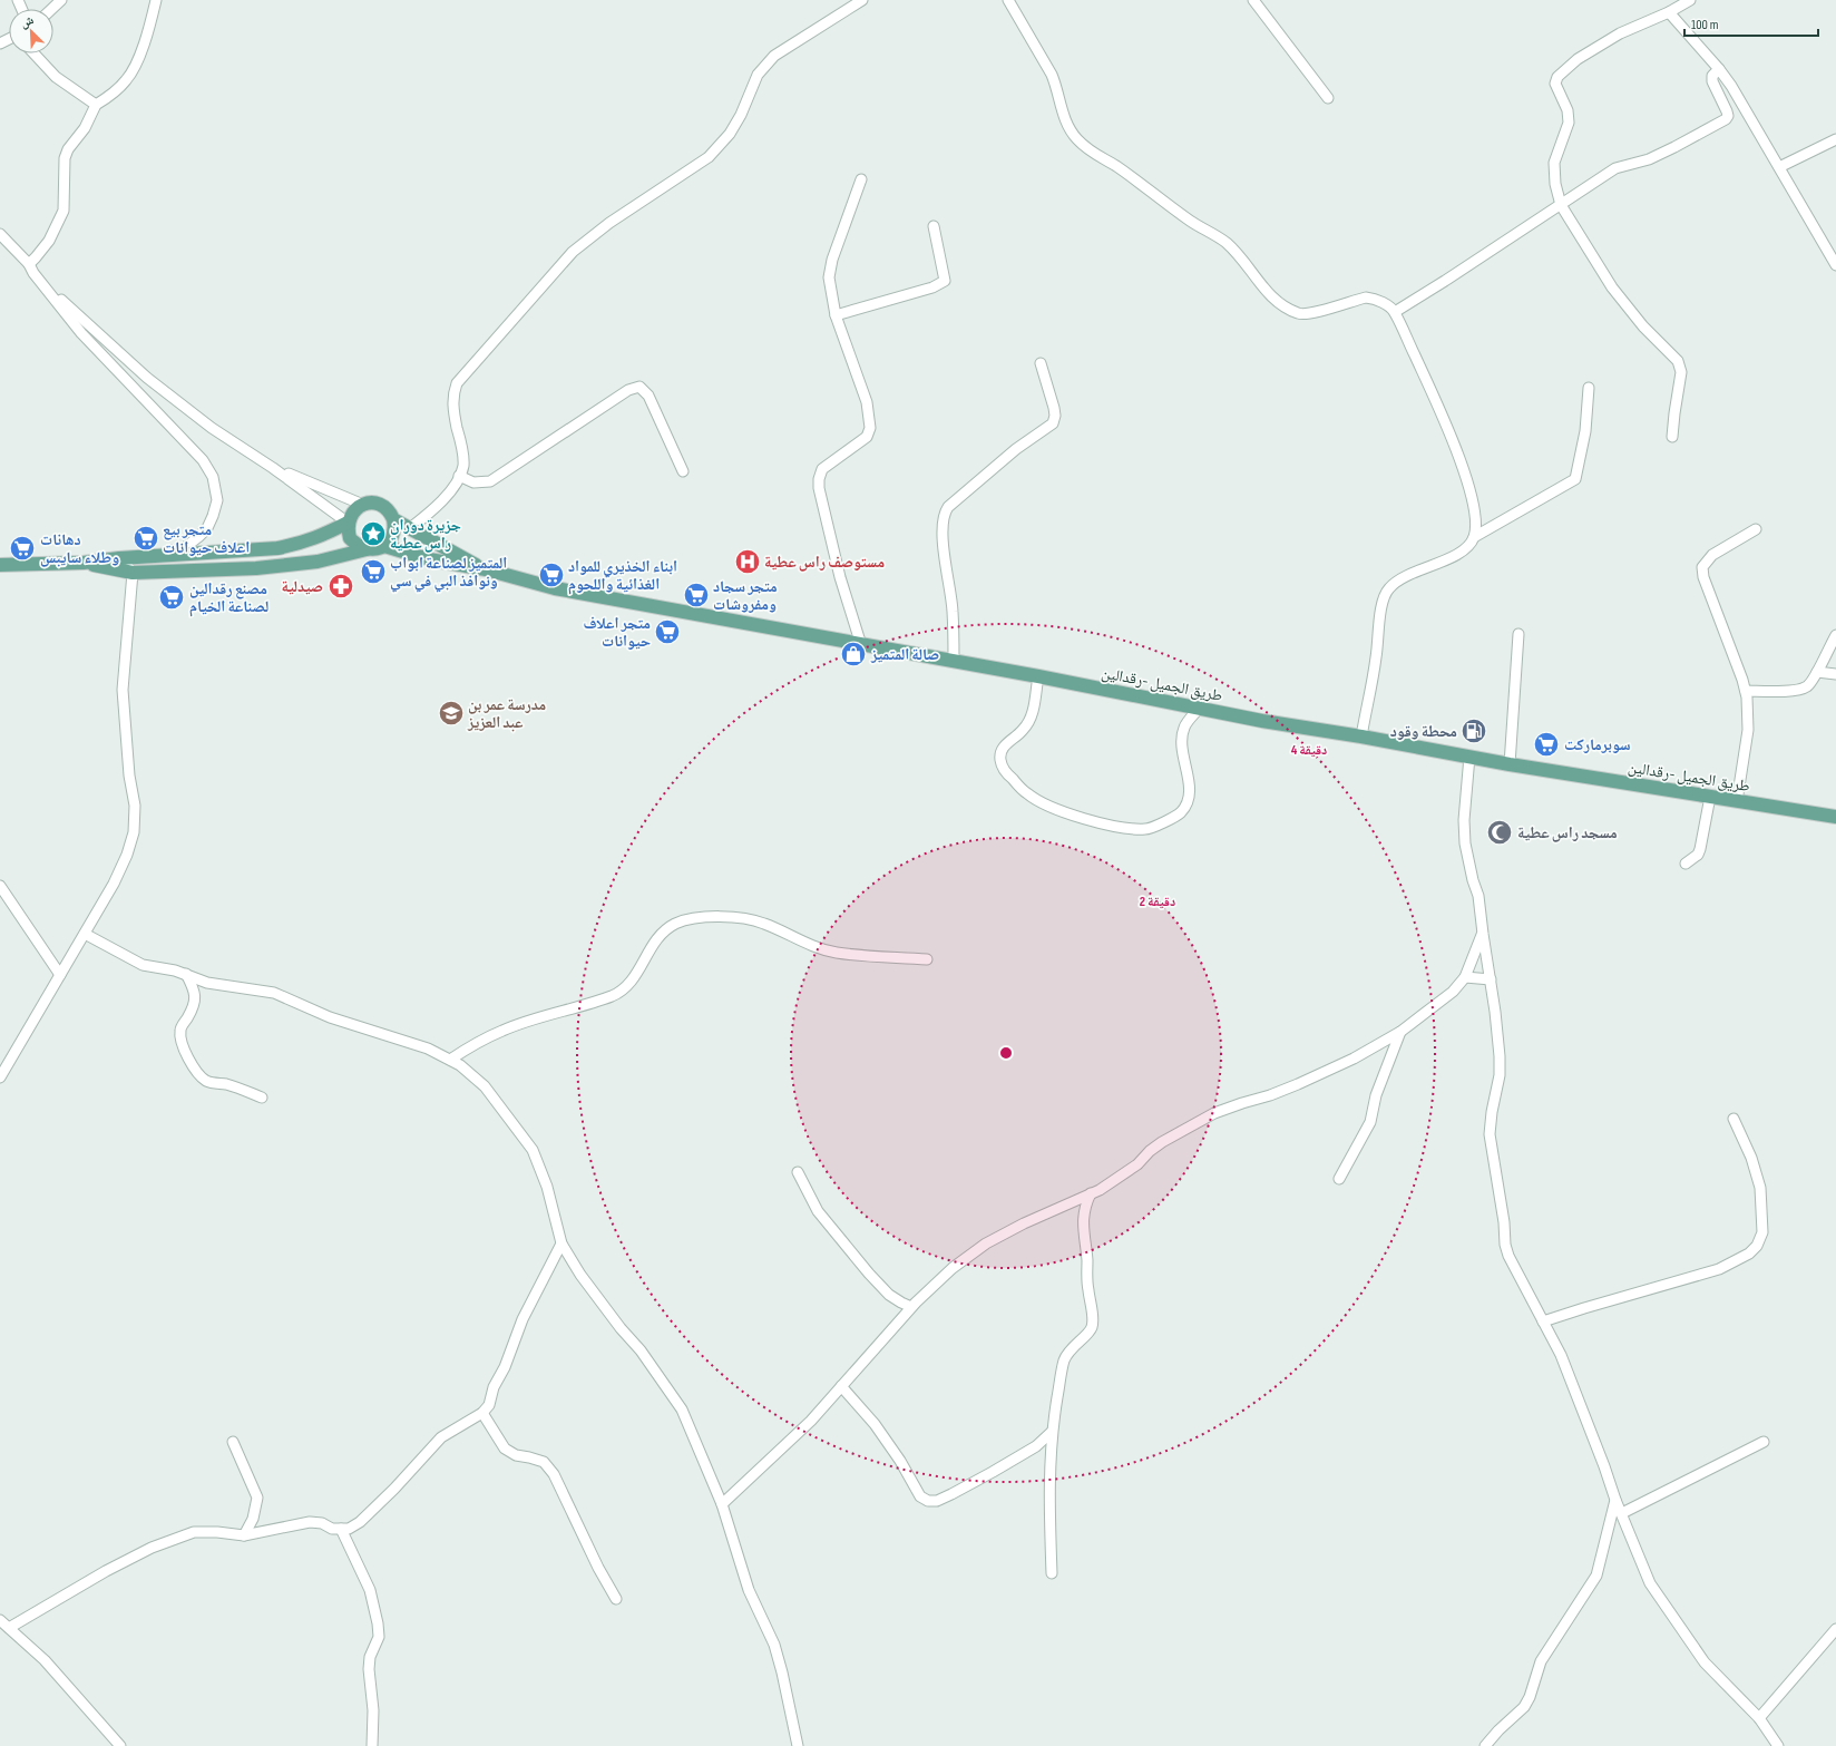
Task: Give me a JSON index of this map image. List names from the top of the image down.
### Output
{
  "streets": {
    "main road": ["طريق الجميل -رقدالين"]
  },
  "places": {
    "place": ["جزيرة دوران راس عطية"],
    "supermarket": [
      "متجر بيع اعلاف حيوانات",
      "دهانات وطلاء سايبس",
      "المتميز لصناعة ابواب ونوافذ البي في سي",
      "ابناء الخذيري للمواد الغذائية واللحوم",
      "متجر سجاد ومفروشات",
      "مصنع رقدالين لصناعة الخيام",
      "متجر اعلاف حيوانات",
      "سوبرماركت"
    ],
    "hospital": ["مستوصف راس عطية"],
    "pharmacy": ["صيدلية"],
    "shop": ["صالة المتميز"],
    "school or university": ["مدرسة عمر بن عبد العزيز"],
    "fuel station": ["محطة وقود"],
    "mosque": ["مسجد راس عطية"]
  },
  "scale_bar": "100 m",
  "north": "top left",
  "rings": ["4 دقيقة", "2 دقيقة"]
}
